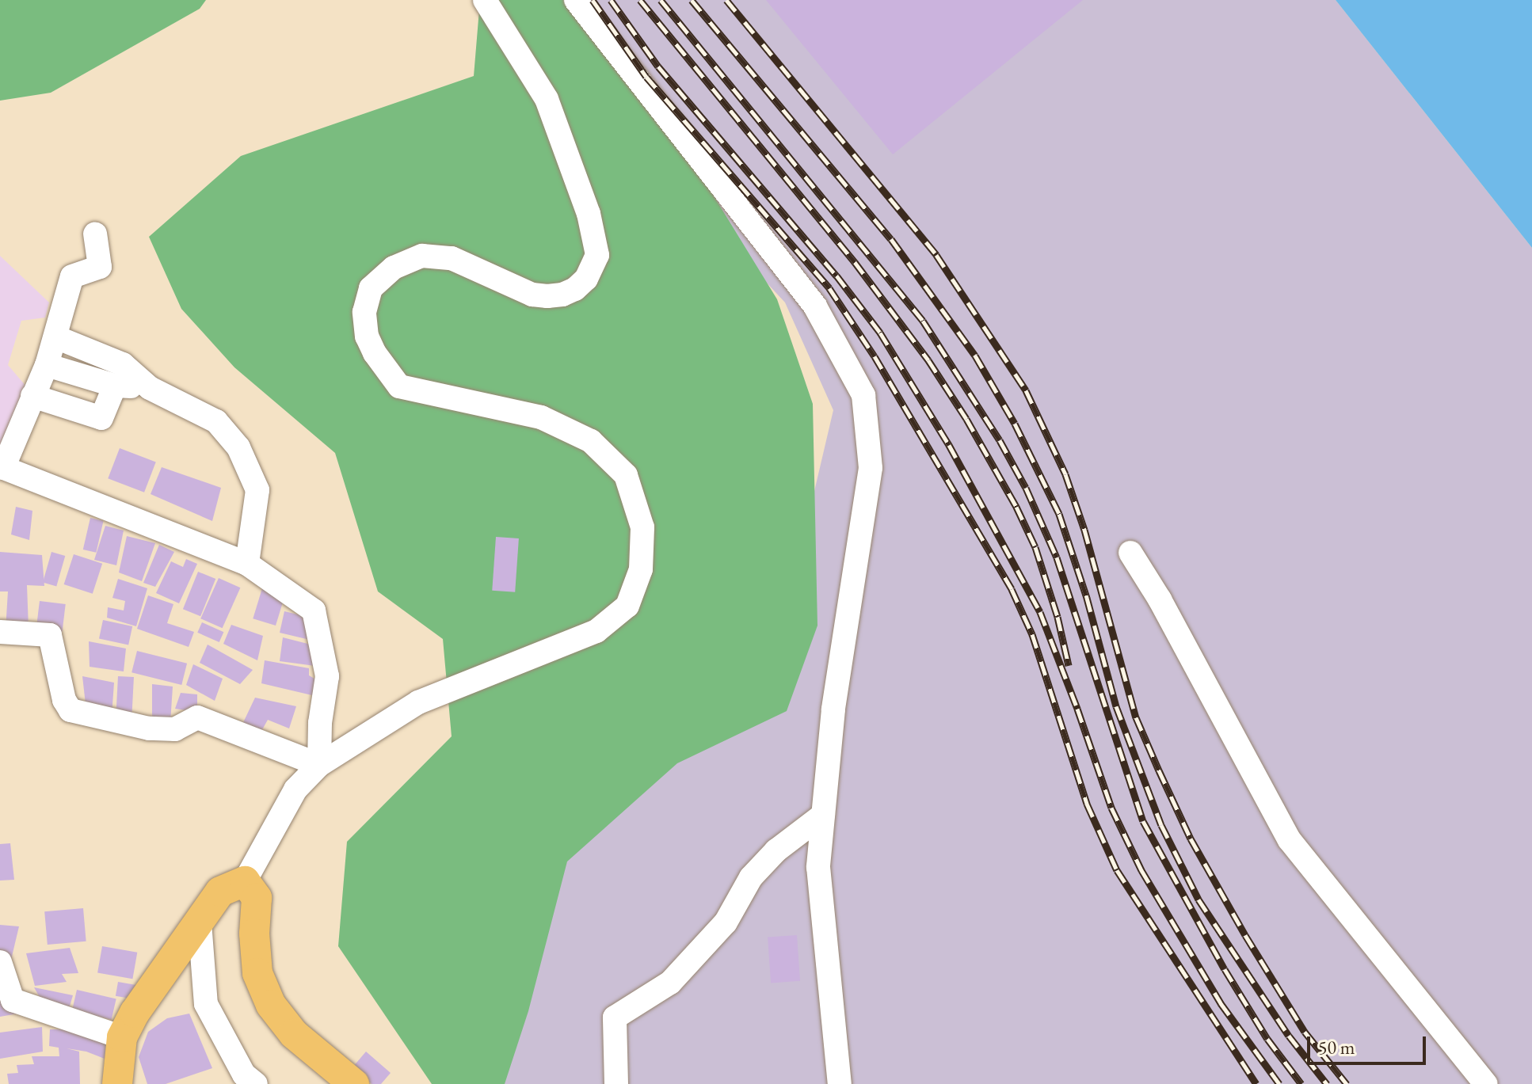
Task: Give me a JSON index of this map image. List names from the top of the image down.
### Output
{
  "scale_bar": "50 m"
}
